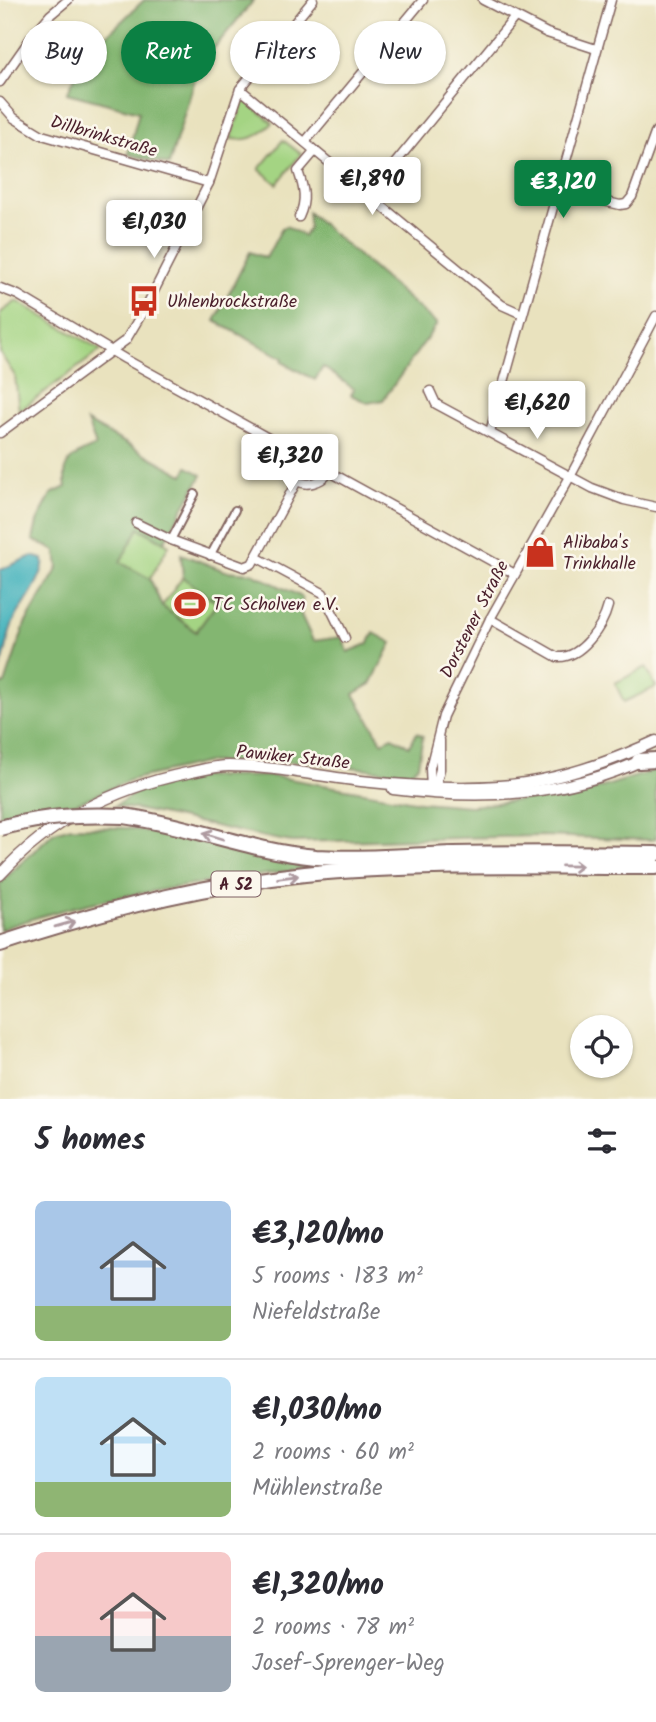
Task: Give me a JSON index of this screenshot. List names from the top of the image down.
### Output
{
  "streets": {
    "highway": ["A 52"],
    "street": ["Dillbrinkstraße", "Dorstener Straße", "Pawiker Straße"]
  },
  "crossings": [
    ["Dorstener Straße", "Pawiker Straße"]
  ],
  "places": {
    "bus stop": ["Uhlenbrockstraße"],
    "shop": ["Alibaba's Trinkhalle"],
    "sports": ["TC Scholven e.V."]
  },
  "page": {
    "chip": [
      "Buy",
      "Rent",
      "Filters",
      "New"
    ],
    "price": [
      "€1,890",
      "€3,120",
      "€1,030",
      "€1,620",
      "€1,320"
    ],
    "heading": "5 homes",
    "list": [
      {
        "name": "€3,120/mo",
        "note": "5 rooms · 183 m² · Niefeldstraße"
      },
      {
        "name": "€1,030/mo",
        "note": "2 rooms · 60 m² · Mühlenstraße"
      },
      {
        "name": "€1,320/mo",
        "note": "2 rooms · 78 m² · Josef-Sprenger-Weg"
      }
    ]
  }
}
